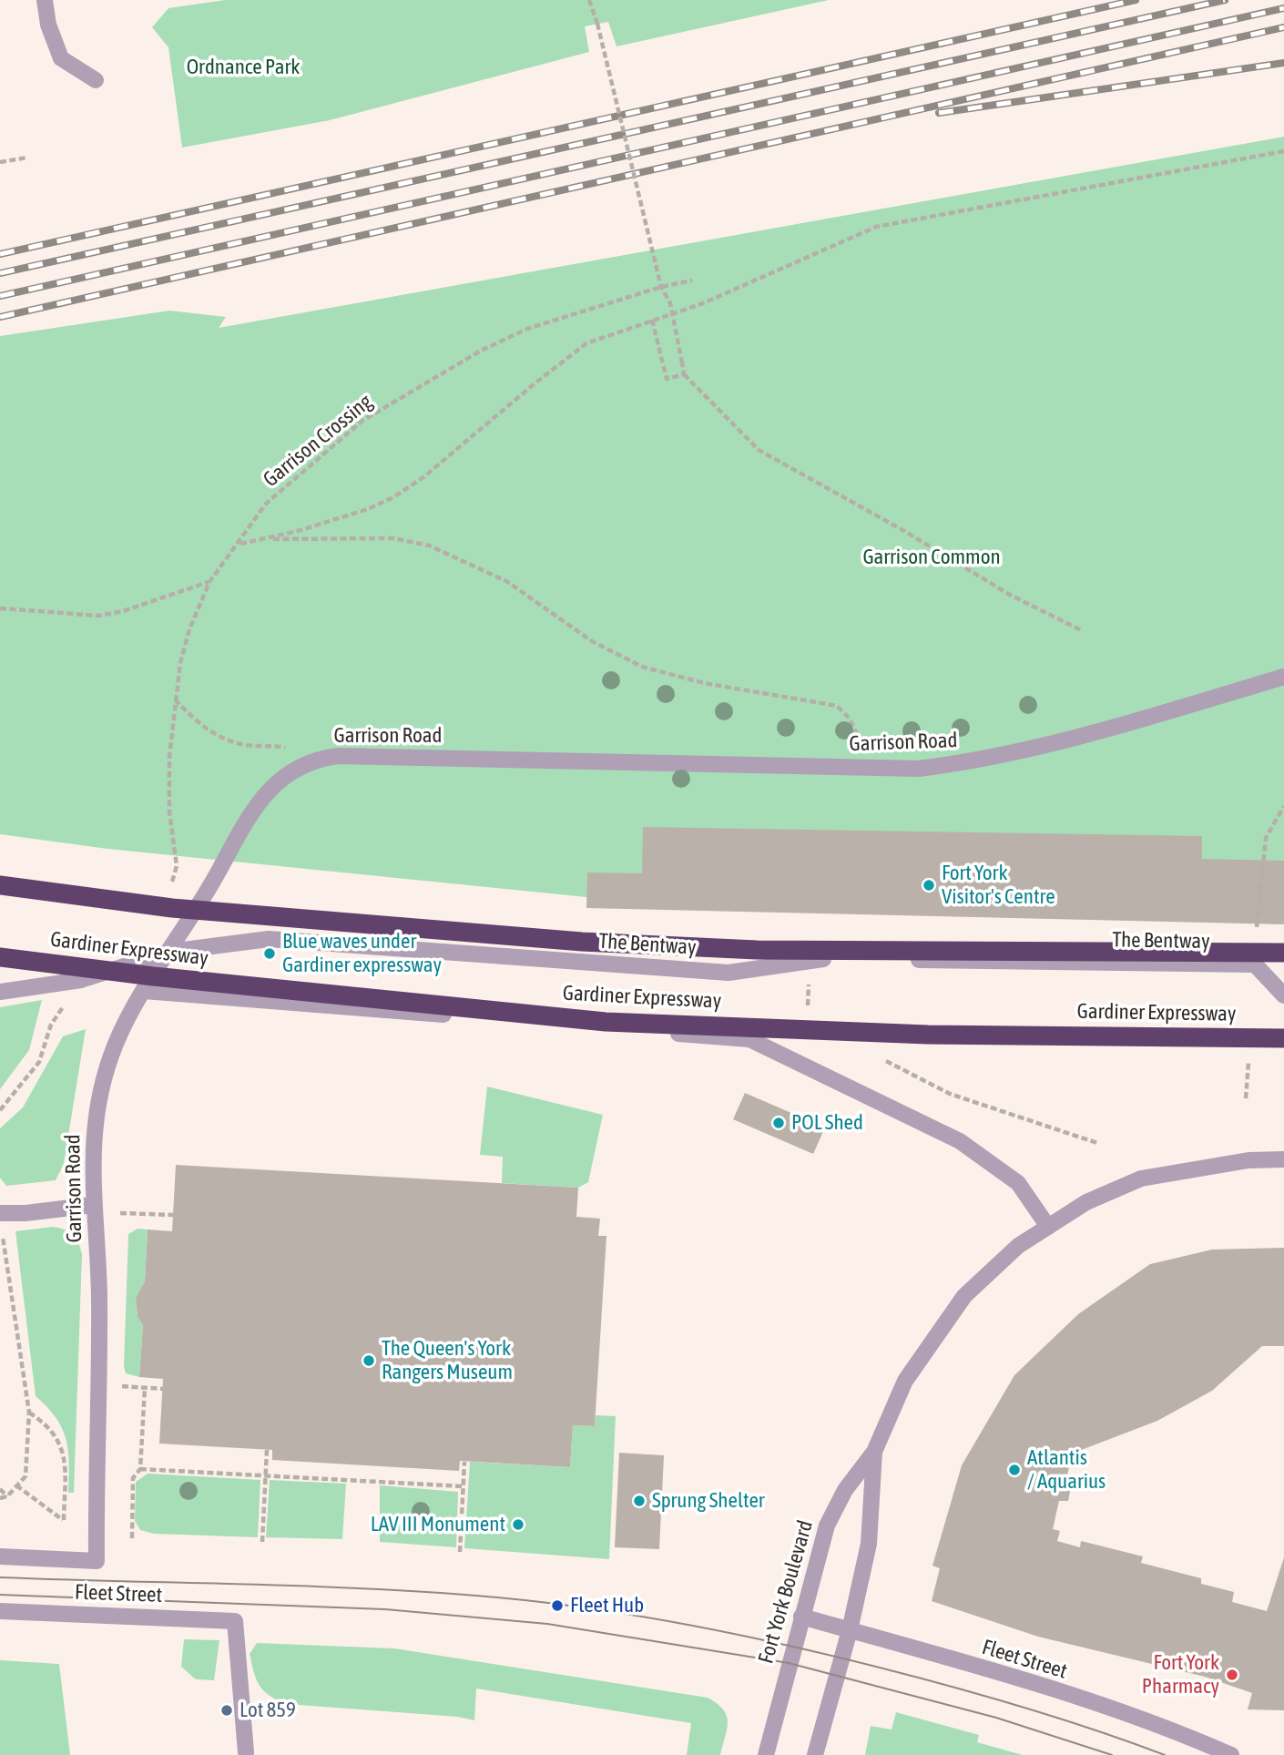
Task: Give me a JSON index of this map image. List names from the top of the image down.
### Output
{
  "streets": {
    "highway": ["Gardiner Expressway"],
    "street": [
      "Garrison Road",
      "The Bentway",
      "Fort York Boulevard",
      "Fleet Street"
    ],
    "path": ["Garrison Crossing"]
  },
  "crossings": [
    ["Garrison Road", "The Bentway"],
    ["Garrison Road", "Fleet Street"],
    ["Fort York Boulevard", "Fleet Street"]
  ],
  "parks": ["Ordnance Park", "Garrison Common"],
  "places": [
    "Fort York Visitor's Centre",
    "Blue waves under Gardiner expressway",
    "POL Shed",
    "The Queen's York Rangers Museum",
    "Atlantis / Aquarius",
    "Sprung Shelter",
    "LAV III Monument",
    "Fleet Hub",
    "Fort York Pharmacy",
    "Lot 859"
  ]
}
